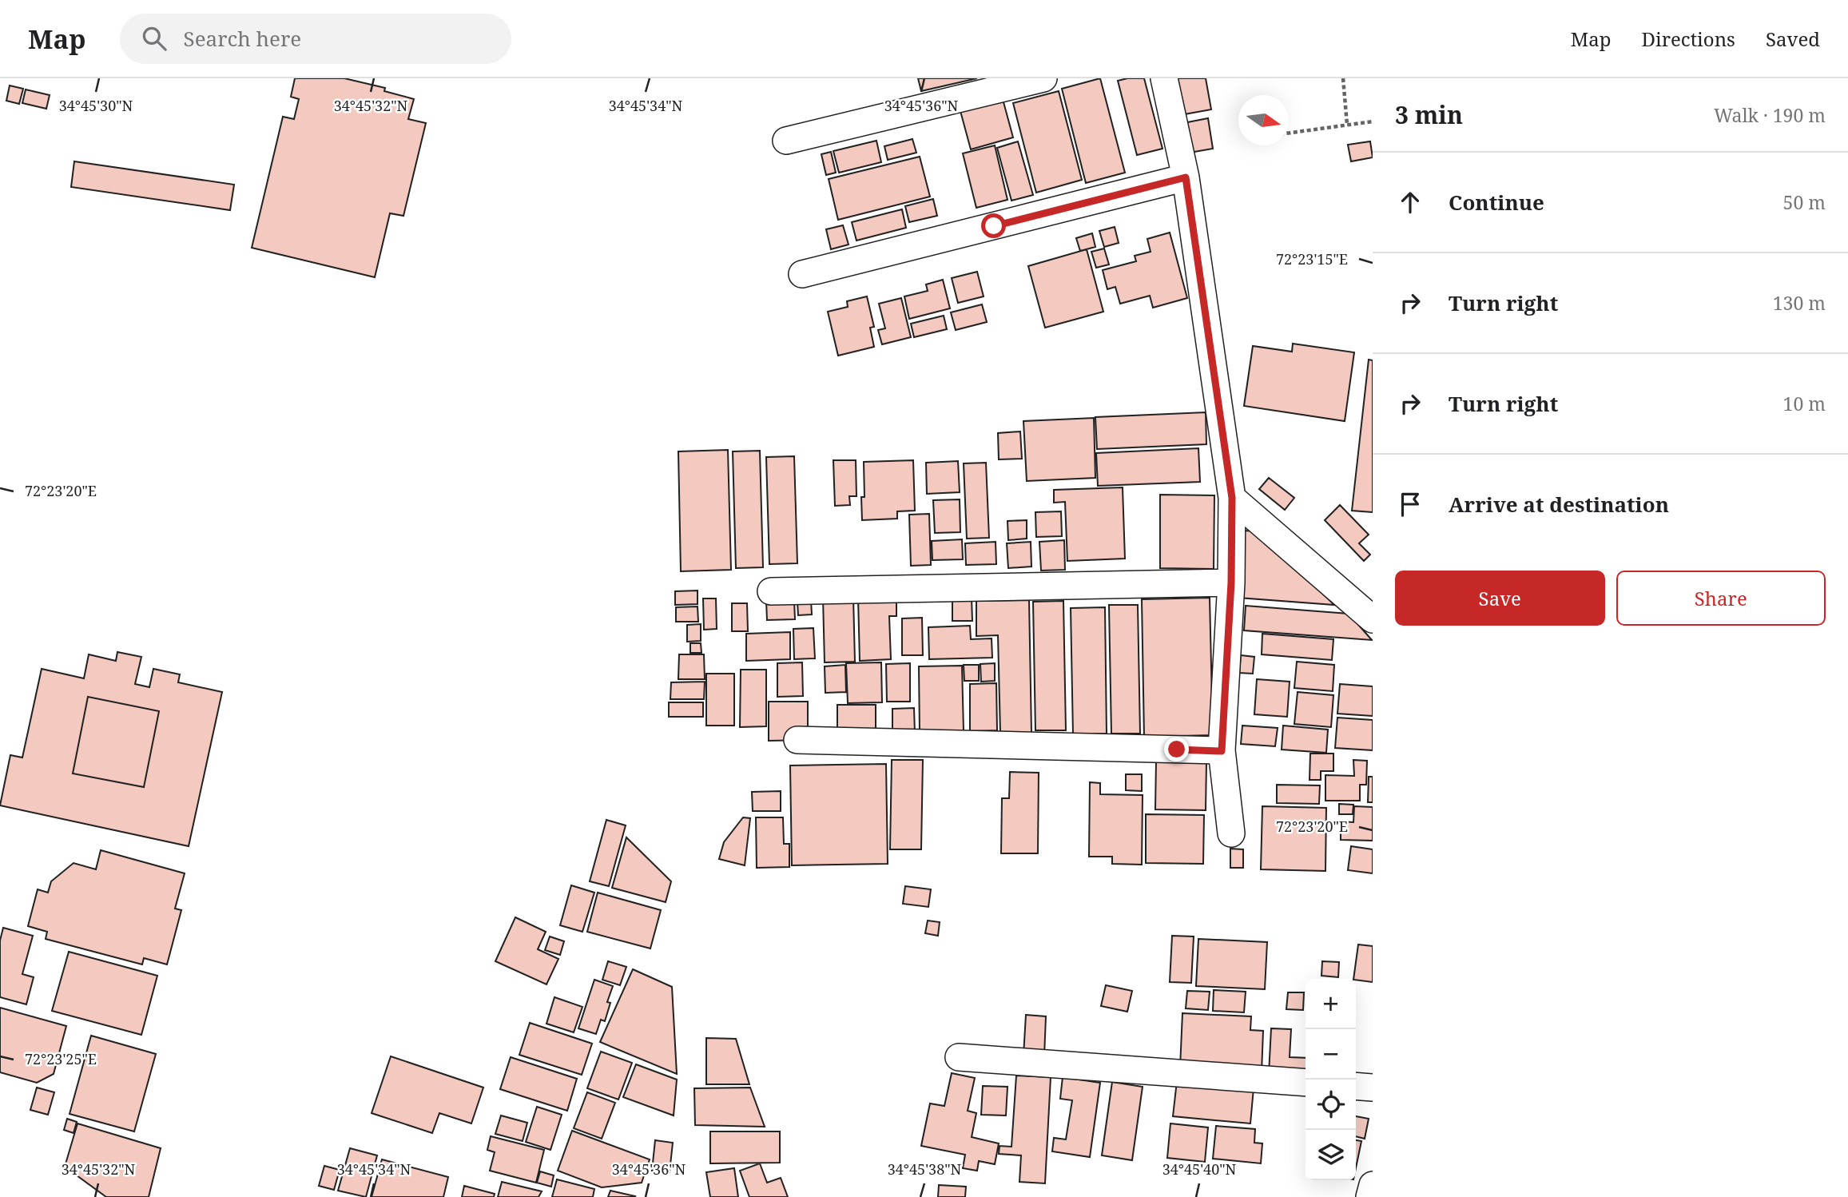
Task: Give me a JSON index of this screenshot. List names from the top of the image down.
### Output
{
  "north": "right",
  "page": {
    "header": "Map",
    "search": "Search here",
    "nav": ["Map", "Directions", "Saved"],
    "heading": ["3 min", "Walk · 190 m"],
    "list": [
      ["Continue", "50 m"],
      ["Turn right", "130 m"],
      ["Turn right", "10 m"],
      "Arrive at destination"
    ],
    "buttons": ["Save", "Share"],
    "map_buttons": ["+", "−"]
  },
  "coordinates": [
    "34°45'30\"N",
    "34°45'32\"N",
    "34°45'34\"N",
    "34°45'36\"N",
    "72°23'15\"E",
    "72°23'20\"E",
    "72°23'25\"E",
    "34°45'38\"N",
    "34°45'40\"N"
  ]
}
